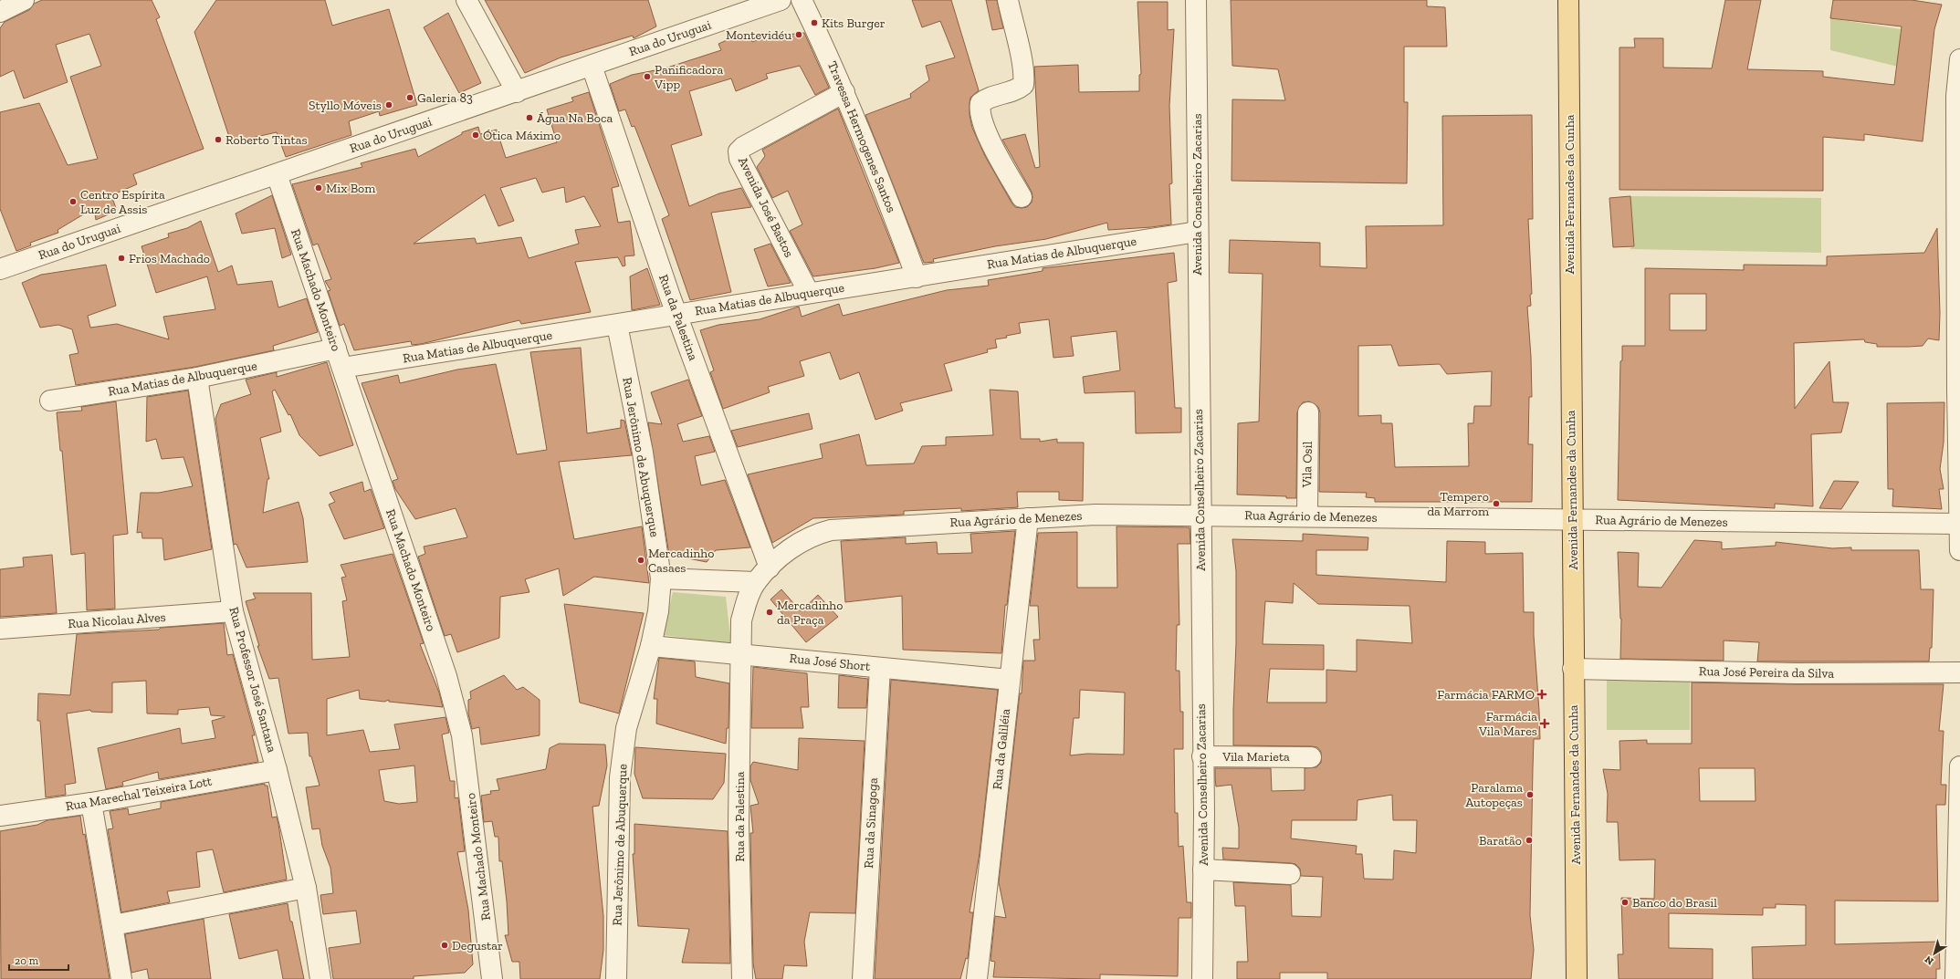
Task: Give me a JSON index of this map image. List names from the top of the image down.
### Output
{
  "streets": {
    "main road": ["Avenida Fernandes da Cunha"],
    "street": [
      "Rua do Uruguai",
      "Travessa Hermogenes Santos",
      "Avenida Conselheiro Zacarias",
      "Avenida José Bastos",
      "Rua Matias de Albuquerque",
      "Rua Machado Monteiro",
      "Rua da Palestina",
      "Rua Jerônimo de Abuquerque",
      "Vila Osil",
      "Rua Agrário de Menezes",
      "Rua Nicolau Alves",
      "Rua José Short",
      "Rua José Pereira da Silva",
      "Rua Professor José Santana",
      "Rua da Galiléia",
      "Vila Marieta",
      "Rua Marechal Teixeira Lott",
      "Rua da Sinagoga"
    ]
  },
  "crossings": [
    ["Rua do Uruguai", "Rua Machado Monteiro"],
    ["Rua do Uruguai", "Rua da Palestina"],
    ["Travessa Hermogenes Santos", "Avenida José Bastos"],
    ["Travessa Hermogenes Santos", "Rua Matias de Albuquerque"],
    ["Avenida Conselheiro Zacarias", "Rua Matias de Albuquerque"],
    ["Avenida Conselheiro Zacarias", "Rua Agrário de Menezes"],
    ["Avenida Conselheiro Zacarias", "Vila Marieta"],
    ["Avenida Fernandes da Cunha", "Rua Agrário de Menezes"],
    ["Avenida Fernandes da Cunha", "Rua José Pereira da Silva"],
    ["Avenida José Bastos", "Rua Matias de Albuquerque"],
    ["Rua Matias de Albuquerque", "Rua Machado Monteiro"],
    ["Rua Matias de Albuquerque", "Rua da Palestina"],
    ["Rua Matias de Albuquerque", "Rua Jerônimo de Abuquerque"],
    ["Rua Matias de Albuquerque", "Rua Professor José Santana"],
    ["Rua da Palestina", "Rua Agrário de Menezes"],
    ["Rua da Palestina", "Rua José Short"],
    ["Rua Jerônimo de Abuquerque", "Rua José Short"],
    ["Vila Osil", "Rua Agrário de Menezes"],
    ["Rua Agrário de Menezes", "Rua José Short"],
    ["Rua Agrário de Menezes", "Rua da Galiléia"],
    ["Rua Nicolau Alves", "Rua Professor José Santana"],
    ["Rua José Short", "Rua da Galiléia"],
    ["Rua José Short", "Rua da Sinagoga"],
    ["Rua Professor José Santana", "Rua Marechal Teixeira Lott"]
  ],
  "places": {
    "other": [
      "Kits Burger",
      "Montevidéu",
      "Panificadora Vipp",
      "Galeria 83",
      "Styllo Móveis",
      "Água Na Boca",
      "Ótica Máximo",
      "Roberto Tintas",
      "Mix Bom",
      "Centro Espírita Luz de Assis",
      "Frios Machado",
      "Tempero da Marrom",
      "Mercadinho Casaes",
      "Mercadinho da Praça",
      "Paralama Autopeças",
      "Baratão",
      "Banco do Brasil",
      "Degustar"
    ],
    "health": ["Farmácia FARMO", "Farmácia Vila Mares"]
  },
  "scale_bar": "20 m",
  "north": "bottom left"
}
